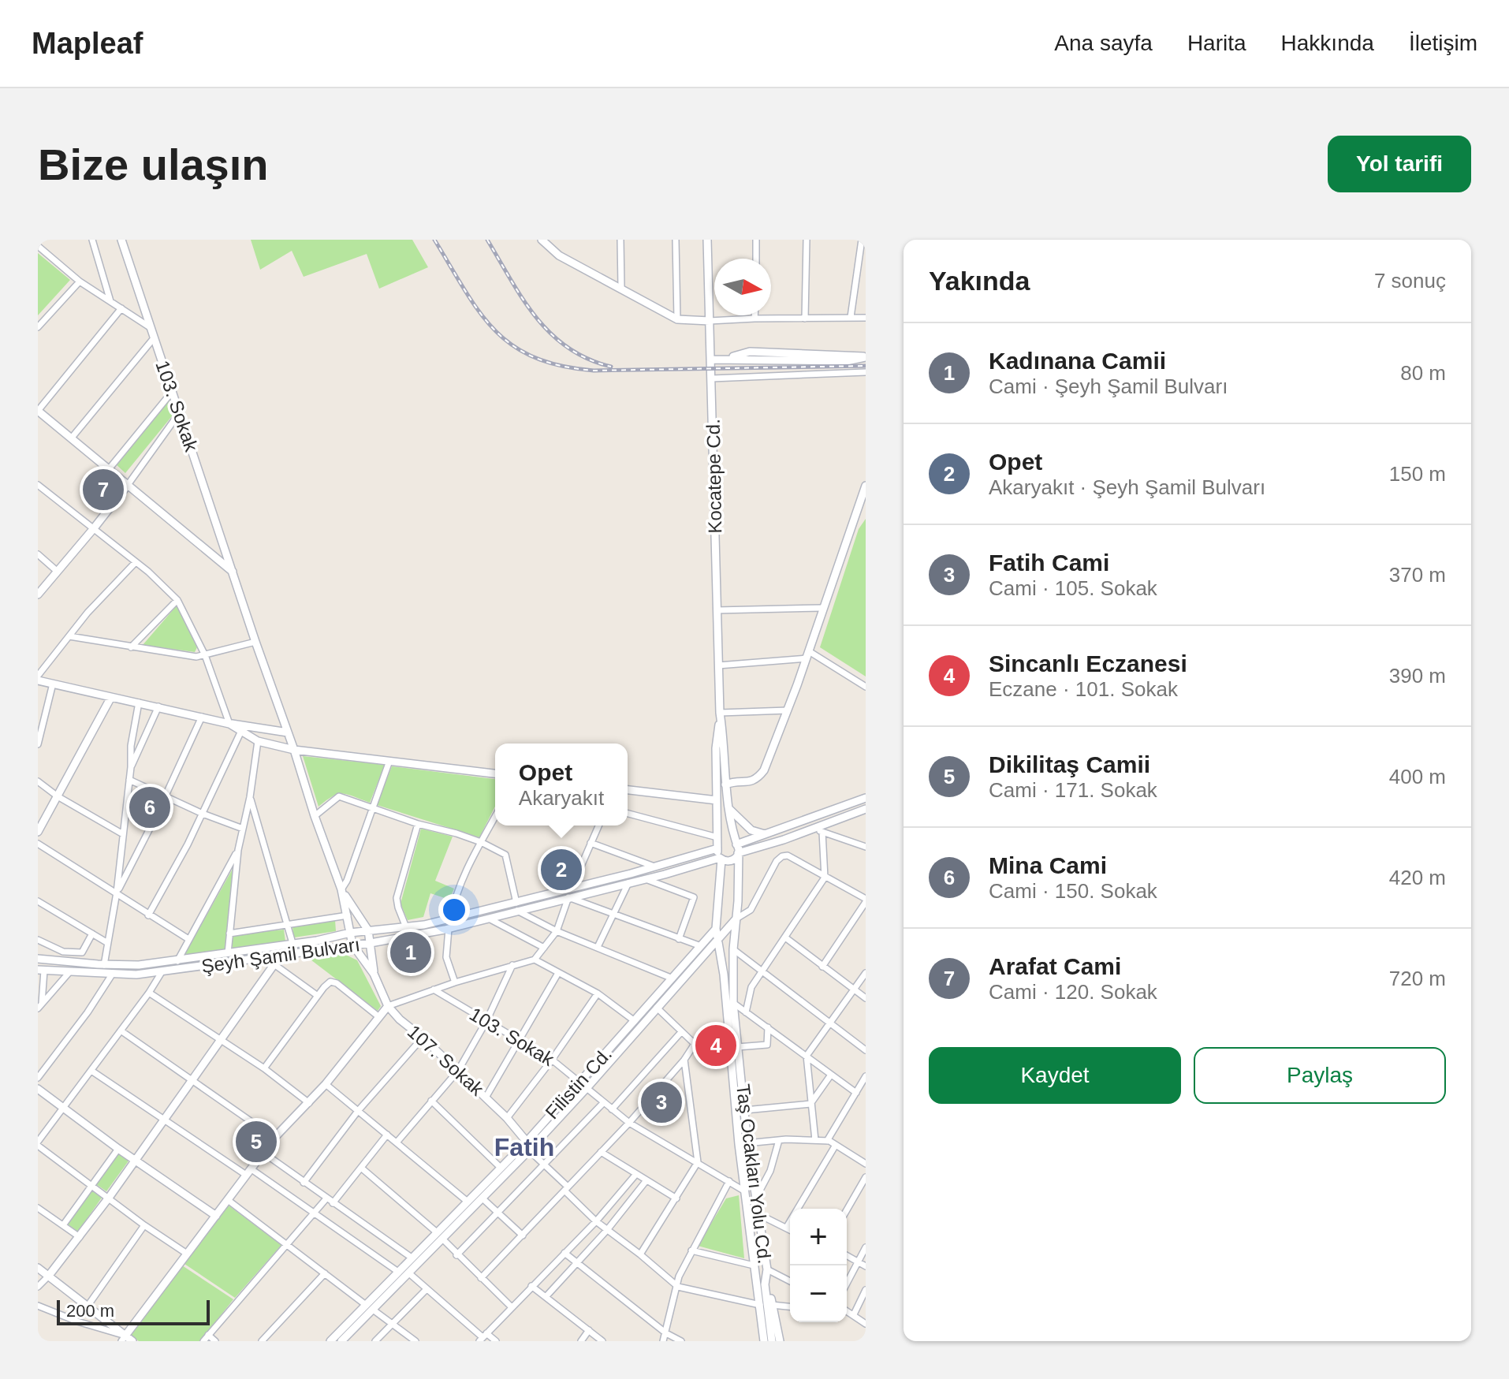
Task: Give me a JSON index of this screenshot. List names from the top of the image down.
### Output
{
  "streets": {
    "main road": [
      "103. Sokak",
      "Kocatepe Cd.",
      "Şeyh Şamil Bulvarı",
      "107. Sokak",
      "Filistin Cd.",
      "Taş Ocakları Yolu Cd."
    ]
  },
  "crossings": [
    ["103. Sokak", "Şeyh Şamil Bulvarı"],
    ["103. Sokak", "107. Sokak"],
    ["103. Sokak", "Filistin Cd."],
    ["103. Sokak", "Taş Ocakları Yolu Cd."],
    ["Kocatepe Cd.", "Şeyh Şamil Bulvarı"],
    ["Kocatepe Cd.", "Taş Ocakları Yolu Cd."],
    ["Şeyh Şamil Bulvarı", "Taş Ocakları Yolu Cd."],
    ["107. Sokak", "Filistin Cd."],
    ["Filistin Cd.", "Taş Ocakları Yolu Cd."]
  ],
  "districts": ["Fatih"],
  "scale_bar": "200 m",
  "north": "right",
  "page": {
    "header": "Mapleaf",
    "nav": [
      "Ana sayfa",
      "Harita",
      "Hakkında",
      "İletişim"
    ],
    "buttons": [
      "Yol tarifi",
      ["Kaydet", "Paylaş"]
    ],
    "title": "Bize ulaşın",
    "heading": ["Yakında", "7 sonuç"],
    "list": [
      {
        "mark": "1",
        "name": "Kadınana Camii",
        "note": "Cami · Şeyh Şamil Bulvarı",
        "value": "80 m"
      },
      {
        "mark": "2",
        "name": "Opet",
        "note": "Akaryakıt · Şeyh Şamil Bulvarı",
        "value": "150 m"
      },
      {
        "mark": "3",
        "name": "Fatih Cami",
        "note": "Cami · 105. Sokak",
        "value": "370 m"
      },
      {
        "mark": "4",
        "name": "Sincanlı Eczanesi",
        "note": "Eczane · 101. Sokak",
        "value": "390 m"
      },
      {
        "mark": "5",
        "name": "Dikilitaş Camii",
        "note": "Cami · 171. Sokak",
        "value": "400 m"
      },
      {
        "mark": "6",
        "name": "Mina Cami",
        "note": "Cami · 150. Sokak",
        "value": "420 m"
      },
      {
        "mark": "7",
        "name": "Arafat Cami",
        "note": "Cami · 120. Sokak",
        "value": "720 m"
      }
    ],
    "pins": [
      "7",
      "6",
      "2",
      "1",
      "4",
      "3",
      "5"
    ],
    "popup": ["Opet", "Akaryakıt"],
    "map_buttons": ["+", "−"],
    "scale": "200 m"
  }
}
